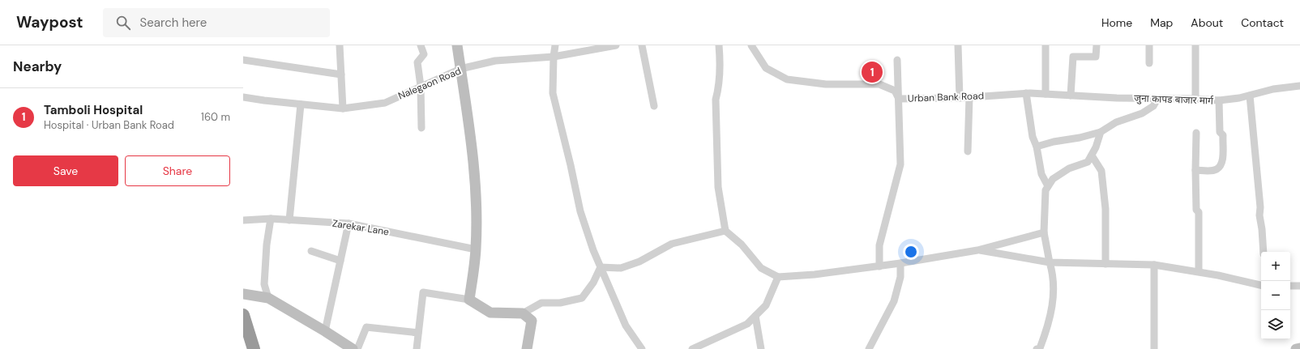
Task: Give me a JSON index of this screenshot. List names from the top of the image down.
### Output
{
  "streets": {
    "street": [
      "Nalegaon Road",
      "Urban Bank Road",
      "जुना कापड बाजार मार्ग",
      "Zarekar Lane"
    ]
  },
  "crossings": [
    ["Urban Bank Road", "जुना कापड बाजार मार्ग"]
  ],
  "page": {
    "header": "Waypost",
    "search": "Search here",
    "nav": [
      "Home",
      "Map",
      "About",
      "Contact"
    ],
    "heading": "Nearby",
    "pins": "1",
    "list": [
      {
        "mark": "1",
        "name": "Tamboli Hospital",
        "note": "Hospital · Urban Bank Road",
        "value": "160 m"
      }
    ],
    "buttons": ["Save", "Share"],
    "map_buttons": ["+", "−"]
  }
}
